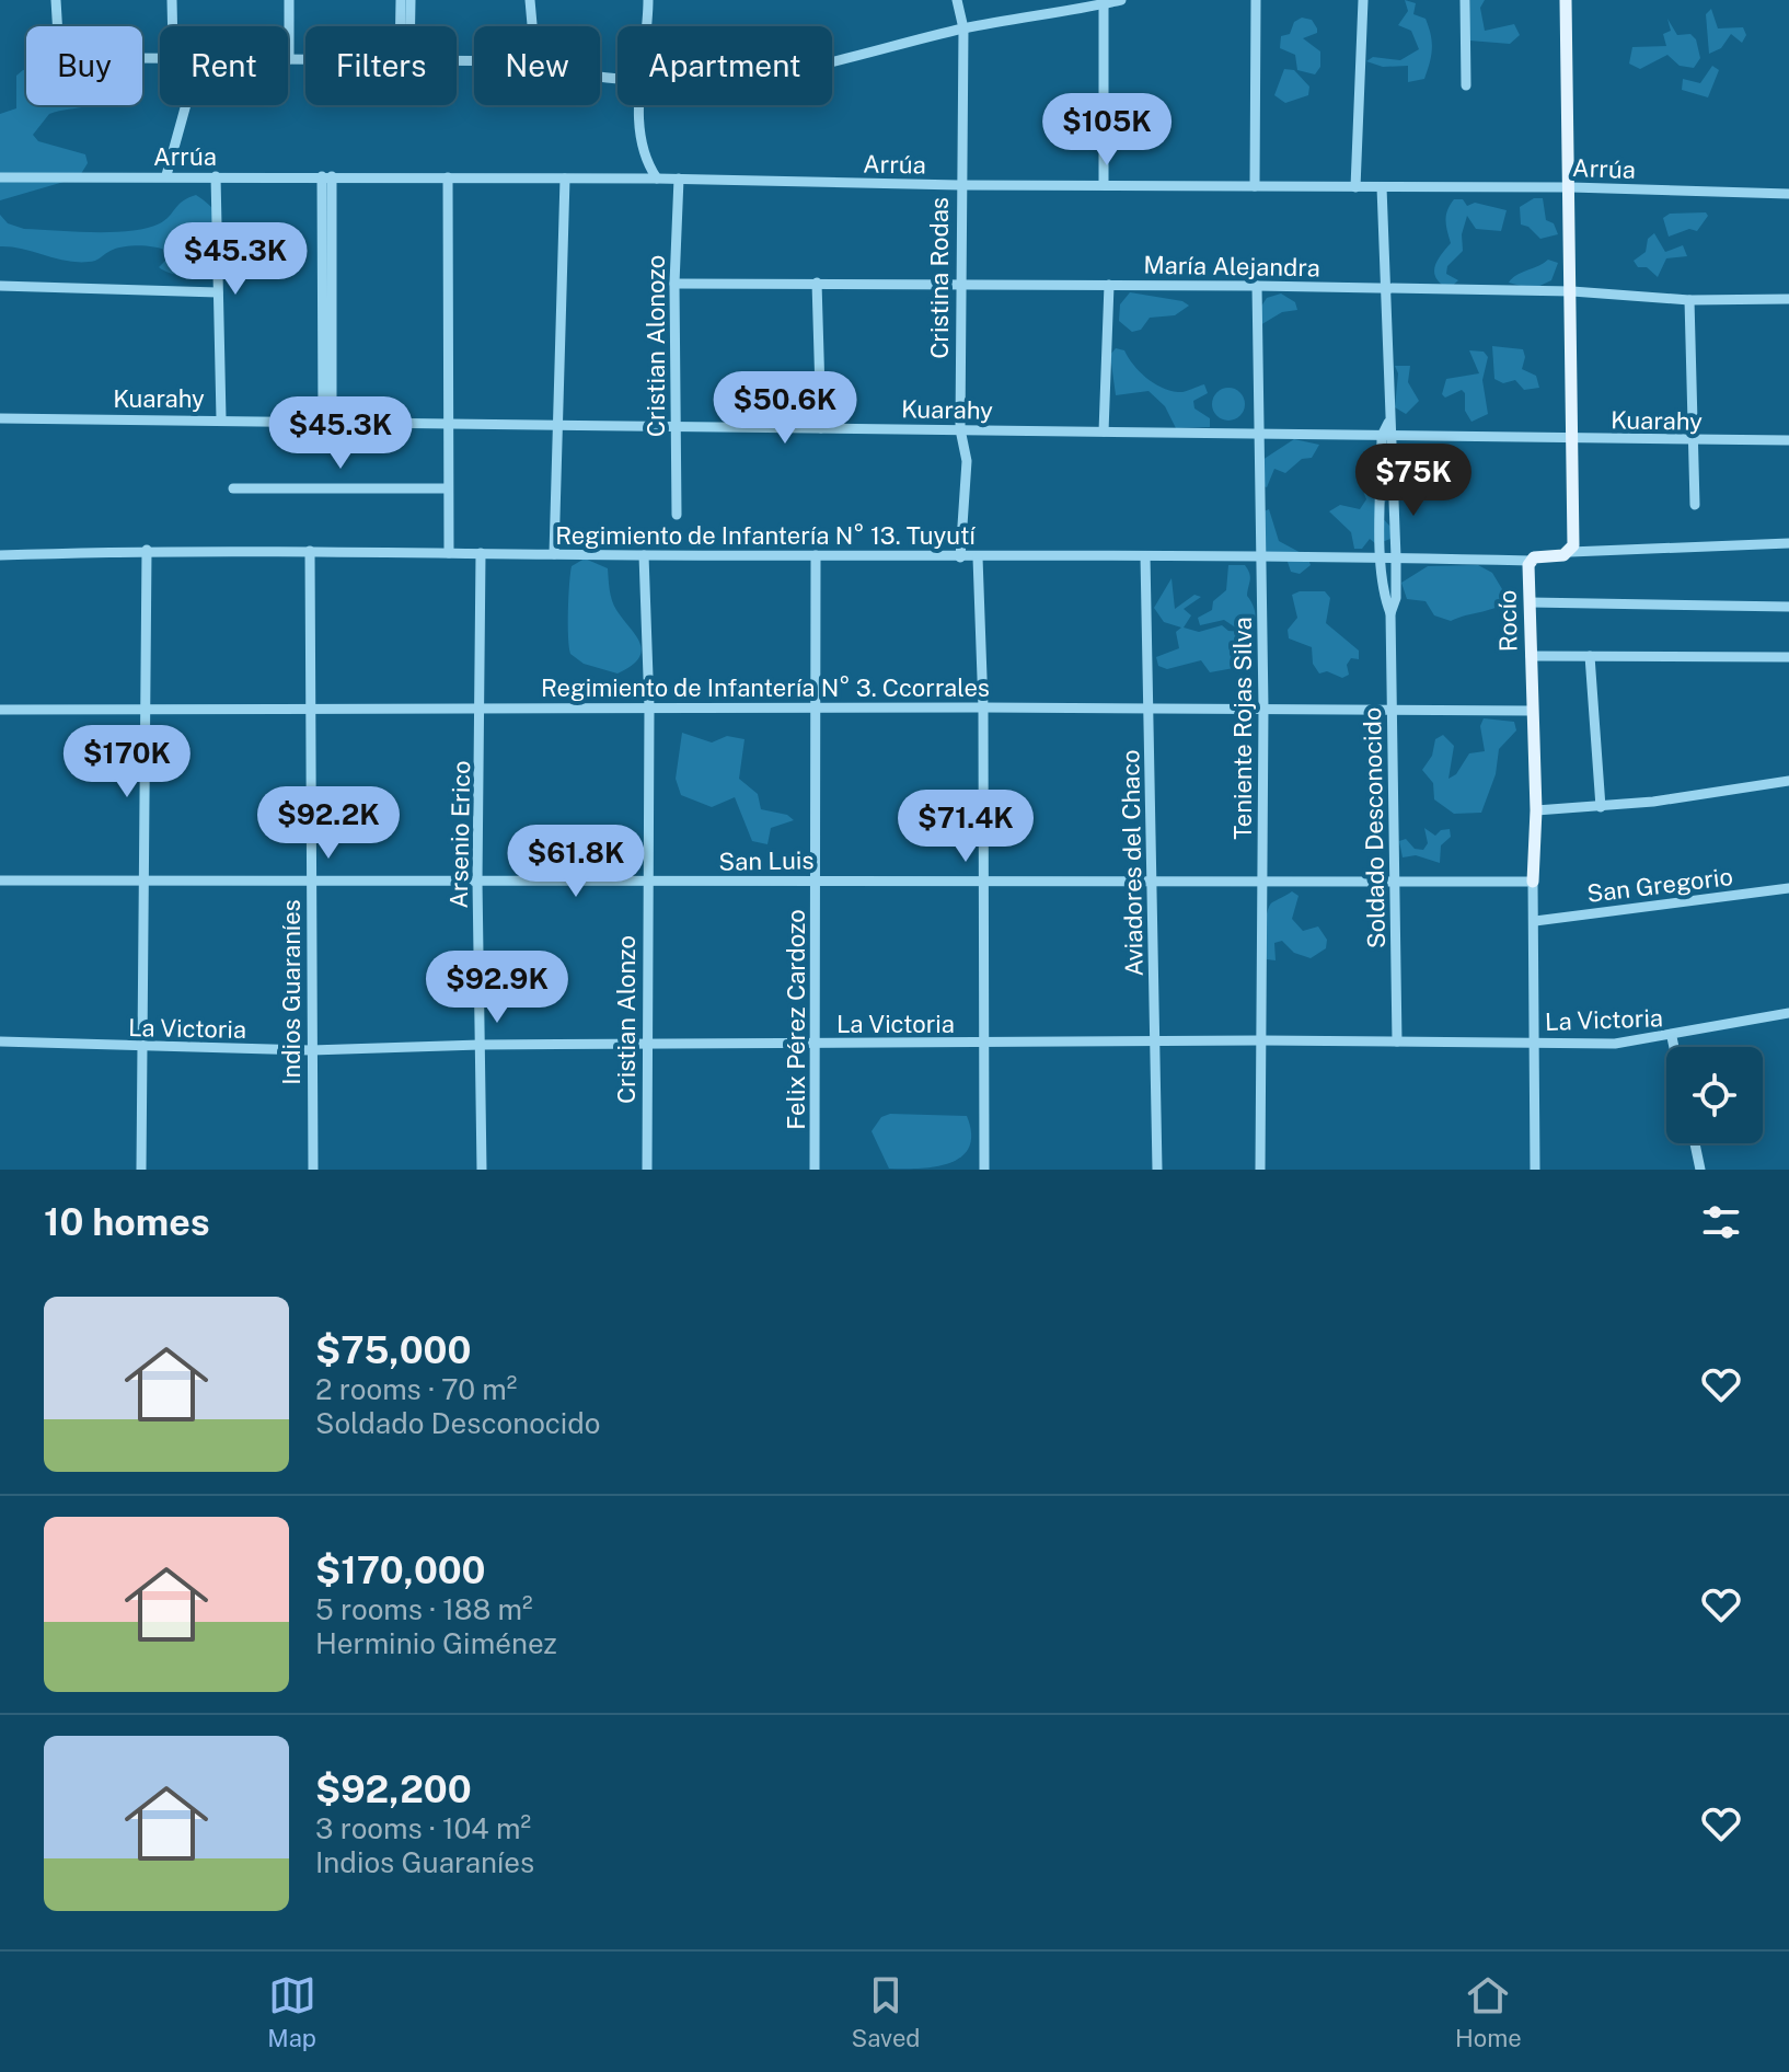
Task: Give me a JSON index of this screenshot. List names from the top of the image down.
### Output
{
  "streets": {
    "main road": ["Rocío"],
    "street": [
      "Arrúa",
      "María Alejandra",
      "Cristina Rodas",
      "Cristian Alonozo",
      "Kuarahy",
      "Regimiento de Infantería N° 13. Tuyutí",
      "Regimiento de Infantería N° 3. Ccorrales",
      "Teniente Rojas Silva",
      "Soldado Desconocido",
      "Arsenio Erico",
      "San Luis",
      "Aviadores del Chaco",
      "San Gregorio",
      "Indios Guaraníes",
      "Cristian Alonzo",
      "Felix Pérez Cardozo",
      "La Victoria"
    ]
  },
  "crossings": [
    ["Arrúa", "Cristina Rodas"],
    ["Arrúa", "Cristian Alonozo"],
    ["Arrúa", "Soldado Desconocido"],
    ["María Alejandra", "Cristina Rodas"],
    ["María Alejandra", "Cristian Alonozo"],
    ["María Alejandra", "Teniente Rojas Silva"],
    ["María Alejandra", "Soldado Desconocido"],
    ["Cristina Rodas", "Kuarahy"],
    ["Cristina Rodas", "Regimiento de Infantería N° 13. Tuyutí"],
    ["Cristian Alonozo", "Kuarahy"],
    ["Kuarahy", "Teniente Rojas Silva"],
    ["Kuarahy", "Soldado Desconocido"],
    ["Regimiento de Infantería N° 13. Tuyutí", "Rocío"],
    ["Regimiento de Infantería N° 13. Tuyutí", "Teniente Rojas Silva"],
    ["Regimiento de Infantería N° 13. Tuyutí", "Soldado Desconocido"],
    ["Regimiento de Infantería N° 13. Tuyutí", "Arsenio Erico"],
    ["Regimiento de Infantería N° 13. Tuyutí", "Aviadores del Chaco"],
    ["Regimiento de Infantería N° 13. Tuyutí", "Indios Guaraníes"],
    ["Regimiento de Infantería N° 13. Tuyutí", "Cristian Alonzo"],
    ["Regimiento de Infantería N° 13. Tuyutí", "Felix Pérez Cardozo"],
    ["Rocío", "Regimiento de Infantería N° 3. Ccorrales"],
    ["Rocío", "San Luis"],
    ["Rocío", "San Gregorio"],
    ["Rocío", "La Victoria"],
    ["Regimiento de Infantería N° 3. Ccorrales", "Teniente Rojas Silva"],
    ["Regimiento de Infantería N° 3. Ccorrales", "Soldado Desconocido"],
    ["Regimiento de Infantería N° 3. Ccorrales", "Arsenio Erico"],
    ["Regimiento de Infantería N° 3. Ccorrales", "Aviadores del Chaco"],
    ["Regimiento de Infantería N° 3. Ccorrales", "Indios Guaraníes"],
    ["Regimiento de Infantería N° 3. Ccorrales", "Cristian Alonzo"],
    ["Regimiento de Infantería N° 3. Ccorrales", "Felix Pérez Cardozo"],
    ["Teniente Rojas Silva", "San Luis"],
    ["Teniente Rojas Silva", "La Victoria"],
    ["Soldado Desconocido", "San Luis"],
    ["Soldado Desconocido", "La Victoria"],
    ["Arsenio Erico", "San Luis"],
    ["Arsenio Erico", "La Victoria"],
    ["San Luis", "Aviadores del Chaco"],
    ["San Luis", "Indios Guaraníes"],
    ["San Luis", "Cristian Alonzo"],
    ["San Luis", "Felix Pérez Cardozo"],
    ["Aviadores del Chaco", "La Victoria"],
    ["Indios Guaraníes", "La Victoria"],
    ["Cristian Alonzo", "La Victoria"],
    ["Felix Pérez Cardozo", "La Victoria"]
  ],
  "page": {
    "chip": [
      "Buy",
      "Rent",
      "Filters",
      "New",
      "Apartment"
    ],
    "price": [
      "$105K",
      "$45.3K",
      "$50.6K",
      "$45.3K",
      "$75K",
      "$170K",
      "$92.2K",
      "$71.4K",
      "$61.8K",
      "$92.9K"
    ],
    "heading": "10 homes",
    "list": [
      {
        "name": "$75,000",
        "note": "2 rooms · 70 m² · Soldado Desconocido"
      },
      {
        "name": "$170,000",
        "note": "5 rooms · 188 m² · Herminio Giménez"
      },
      {
        "name": "$92,200",
        "note": "3 rooms · 104 m² · Indios Guaraníes"
      }
    ],
    "tabs": ["Map", "Saved", "Home"]
  }
}
